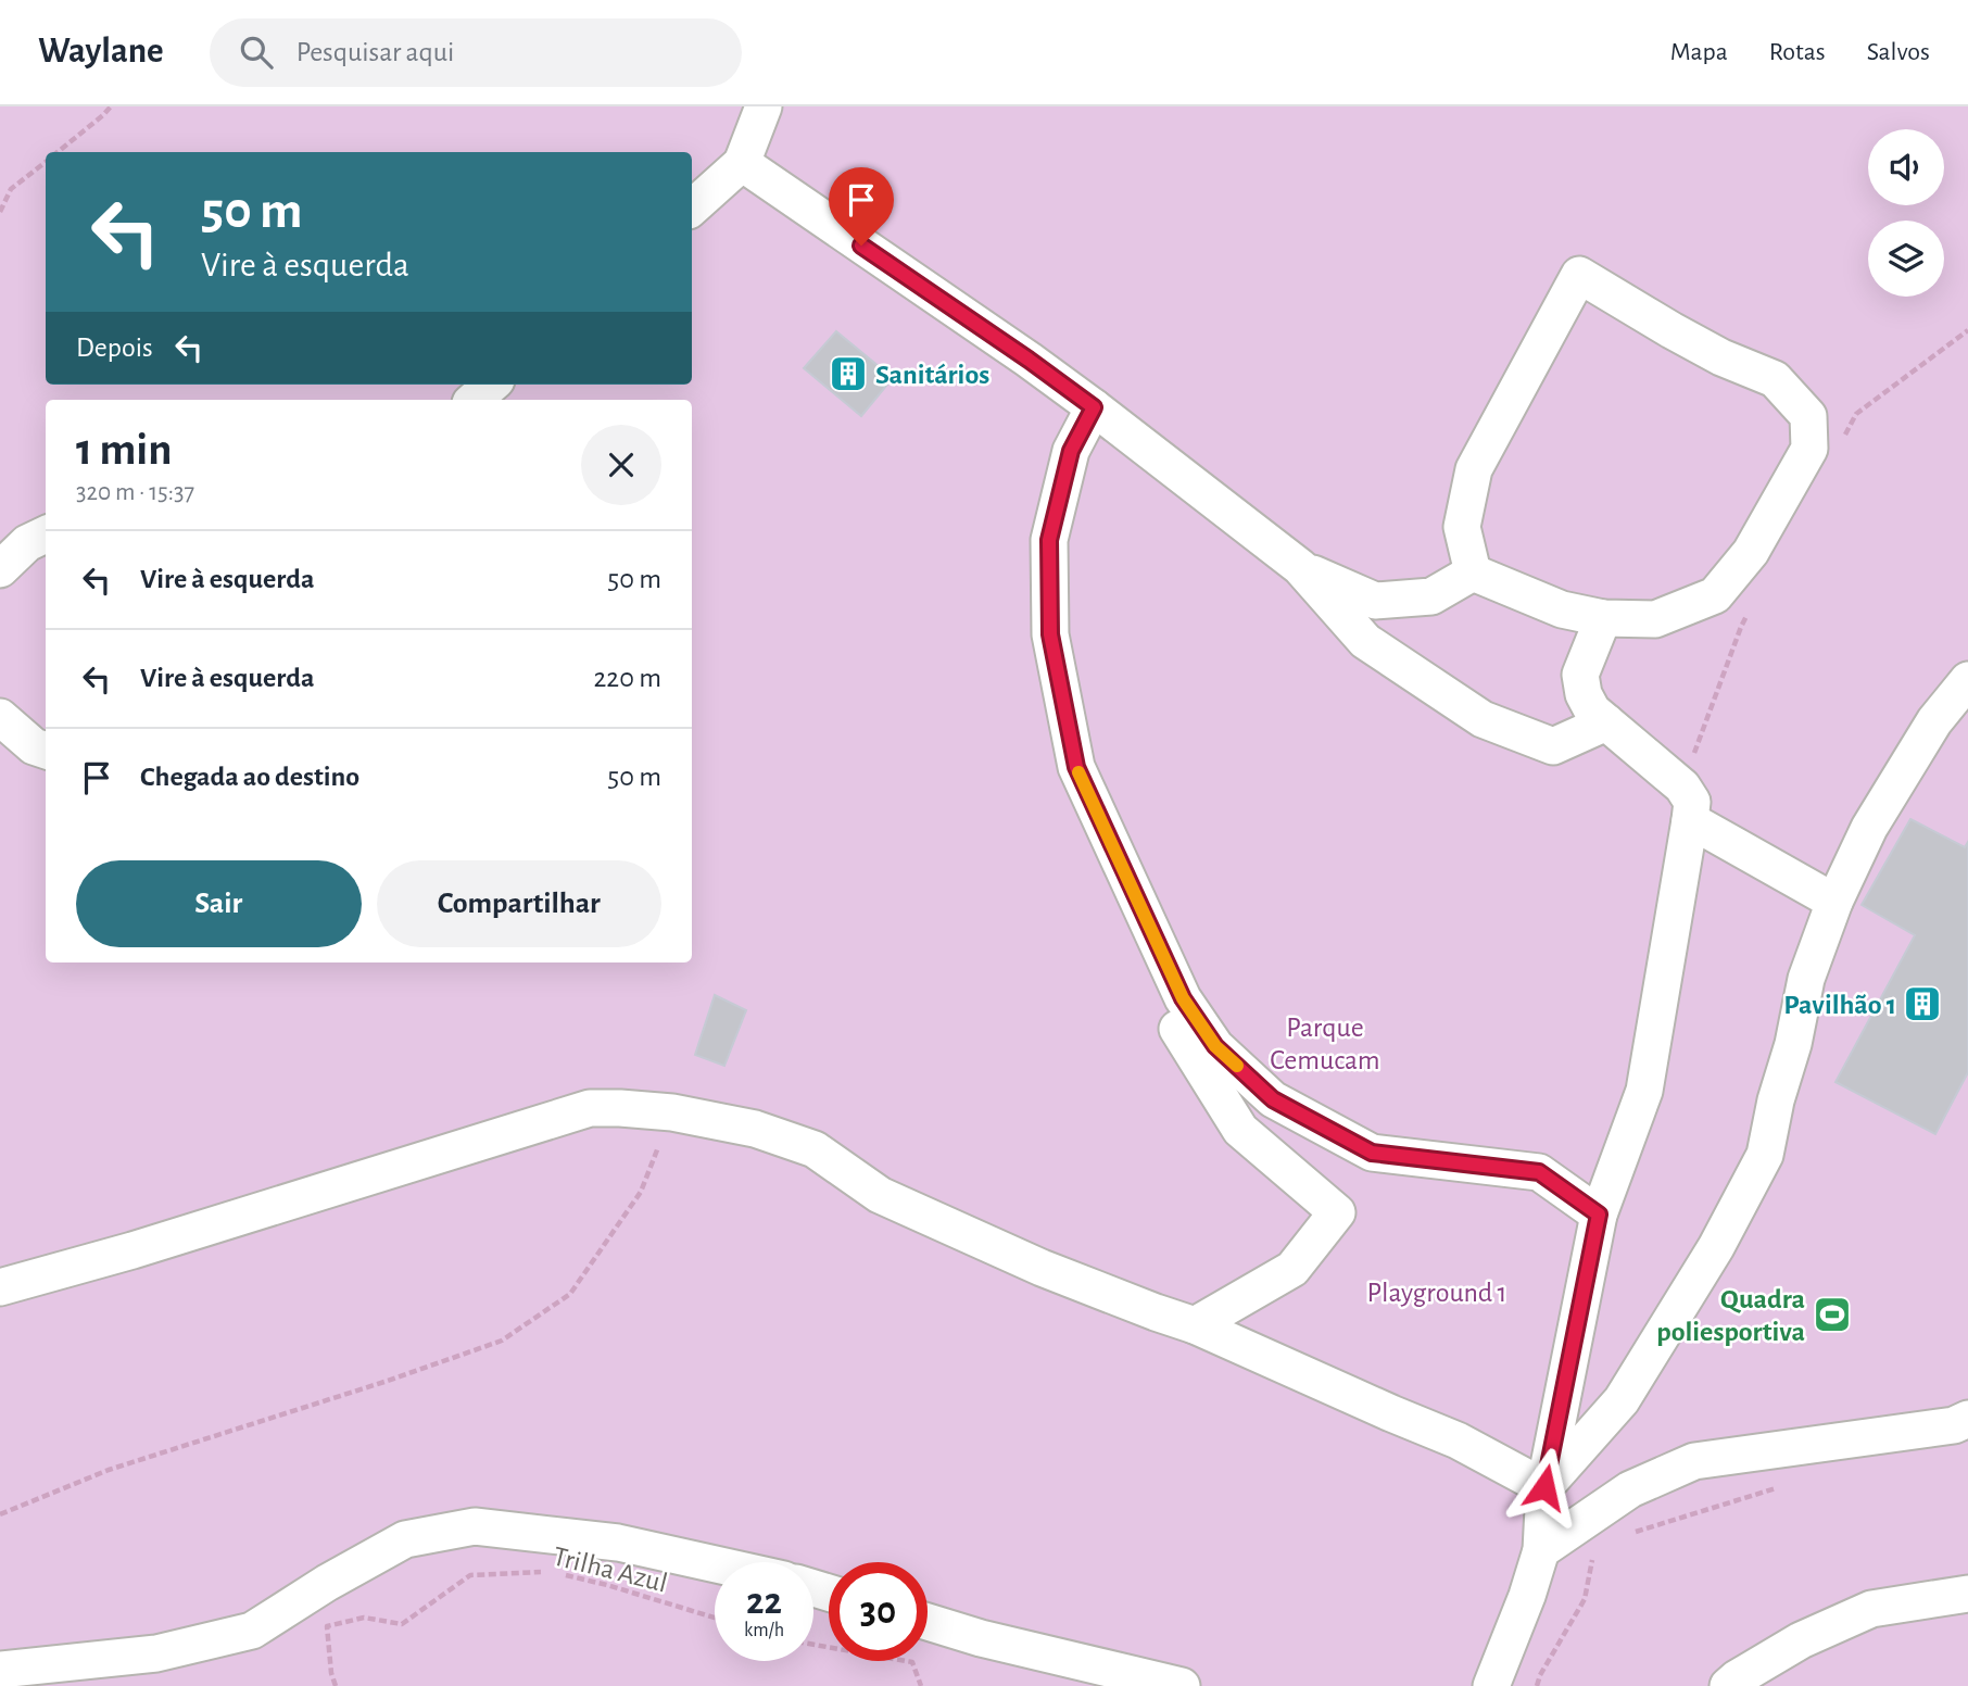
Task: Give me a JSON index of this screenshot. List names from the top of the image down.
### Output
{
  "streets": {
    "path": ["Trilha Azul"]
  },
  "parks": ["Parque Cemucam", "Playground 1"],
  "places": {
    "building": ["Sanitários", "Pavilhão 1"],
    "sports": ["Quadra poliesportiva"]
  },
  "page": {
    "header": "Waylane",
    "search": "Pesquisar aqui",
    "nav": ["Mapa", "Rotas", "Salvos"],
    "turn": ["50 m", "Vire à esquerda"],
    "then": "Depois",
    "heading": ["1 min", "320 m · 15:37"],
    "list": [
      {
        "name": "Vire à esquerda",
        "value": "50 m"
      },
      {
        "name": "Vire à esquerda",
        "value": "220 m"
      },
      {
        "name": "Chegada ao destino",
        "value": "50 m"
      }
    ],
    "buttons": ["Sair", "Compartilhar"],
    "speed": "22 km/h",
    "limit": "30"
  }
}
